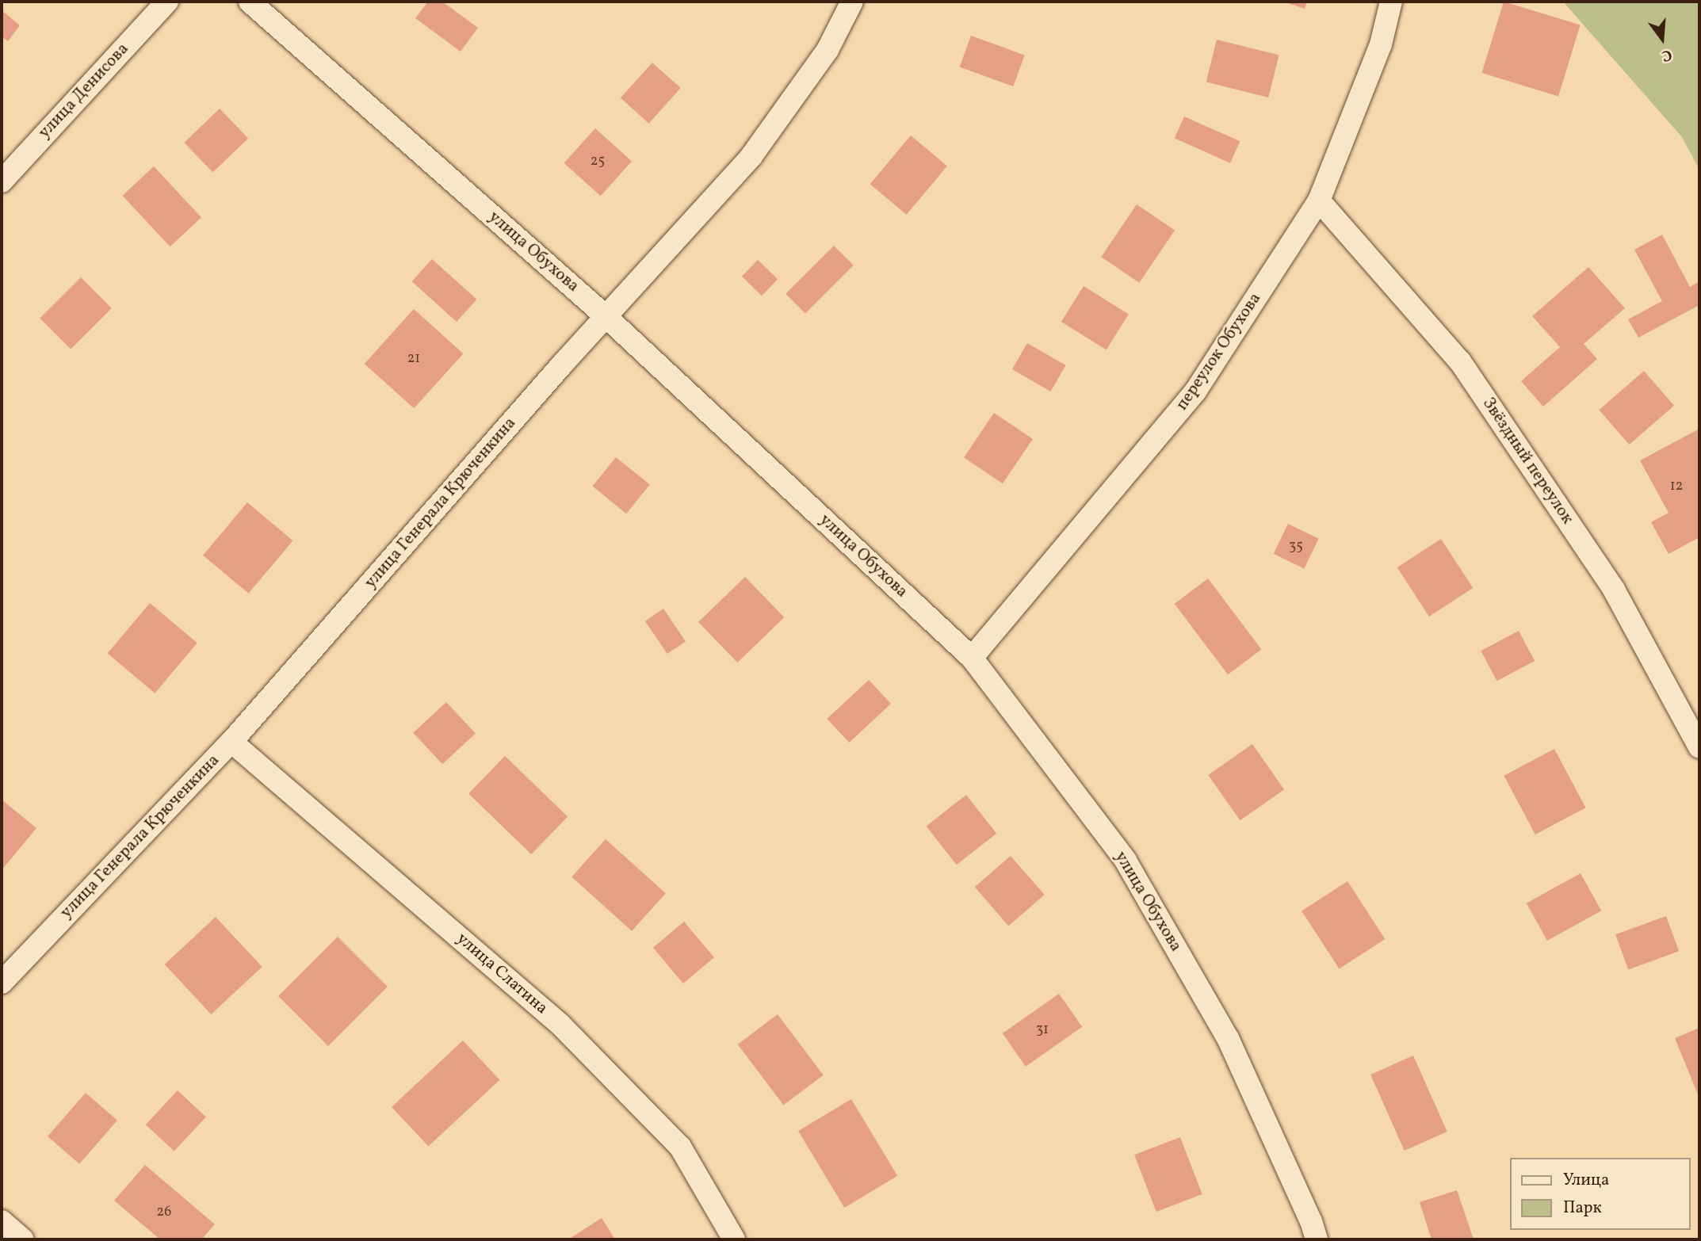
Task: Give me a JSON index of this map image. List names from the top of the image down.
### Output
{
  "streets": {
    "street": [
      "улица Денисова",
      "улица Обухова",
      "переулок Обухова",
      "Звёздный переулок",
      "улица Генерала Крюченкина",
      "улица Слатина"
    ]
  },
  "crossings": [
    ["улица Обухова", "переулок Обухова"],
    ["улица Обухова", "улица Генерала Крюченкина"],
    ["переулок Обухова", "Звёздный переулок"],
    ["улица Генерала Крюченкина", "улица Слатина"]
  ],
  "house_numbers": [
    "25",
    "21",
    "12",
    "35",
    "31",
    "26"
  ],
  "legend": ["Улица", "Парк"],
  "north": "bottom"
}
